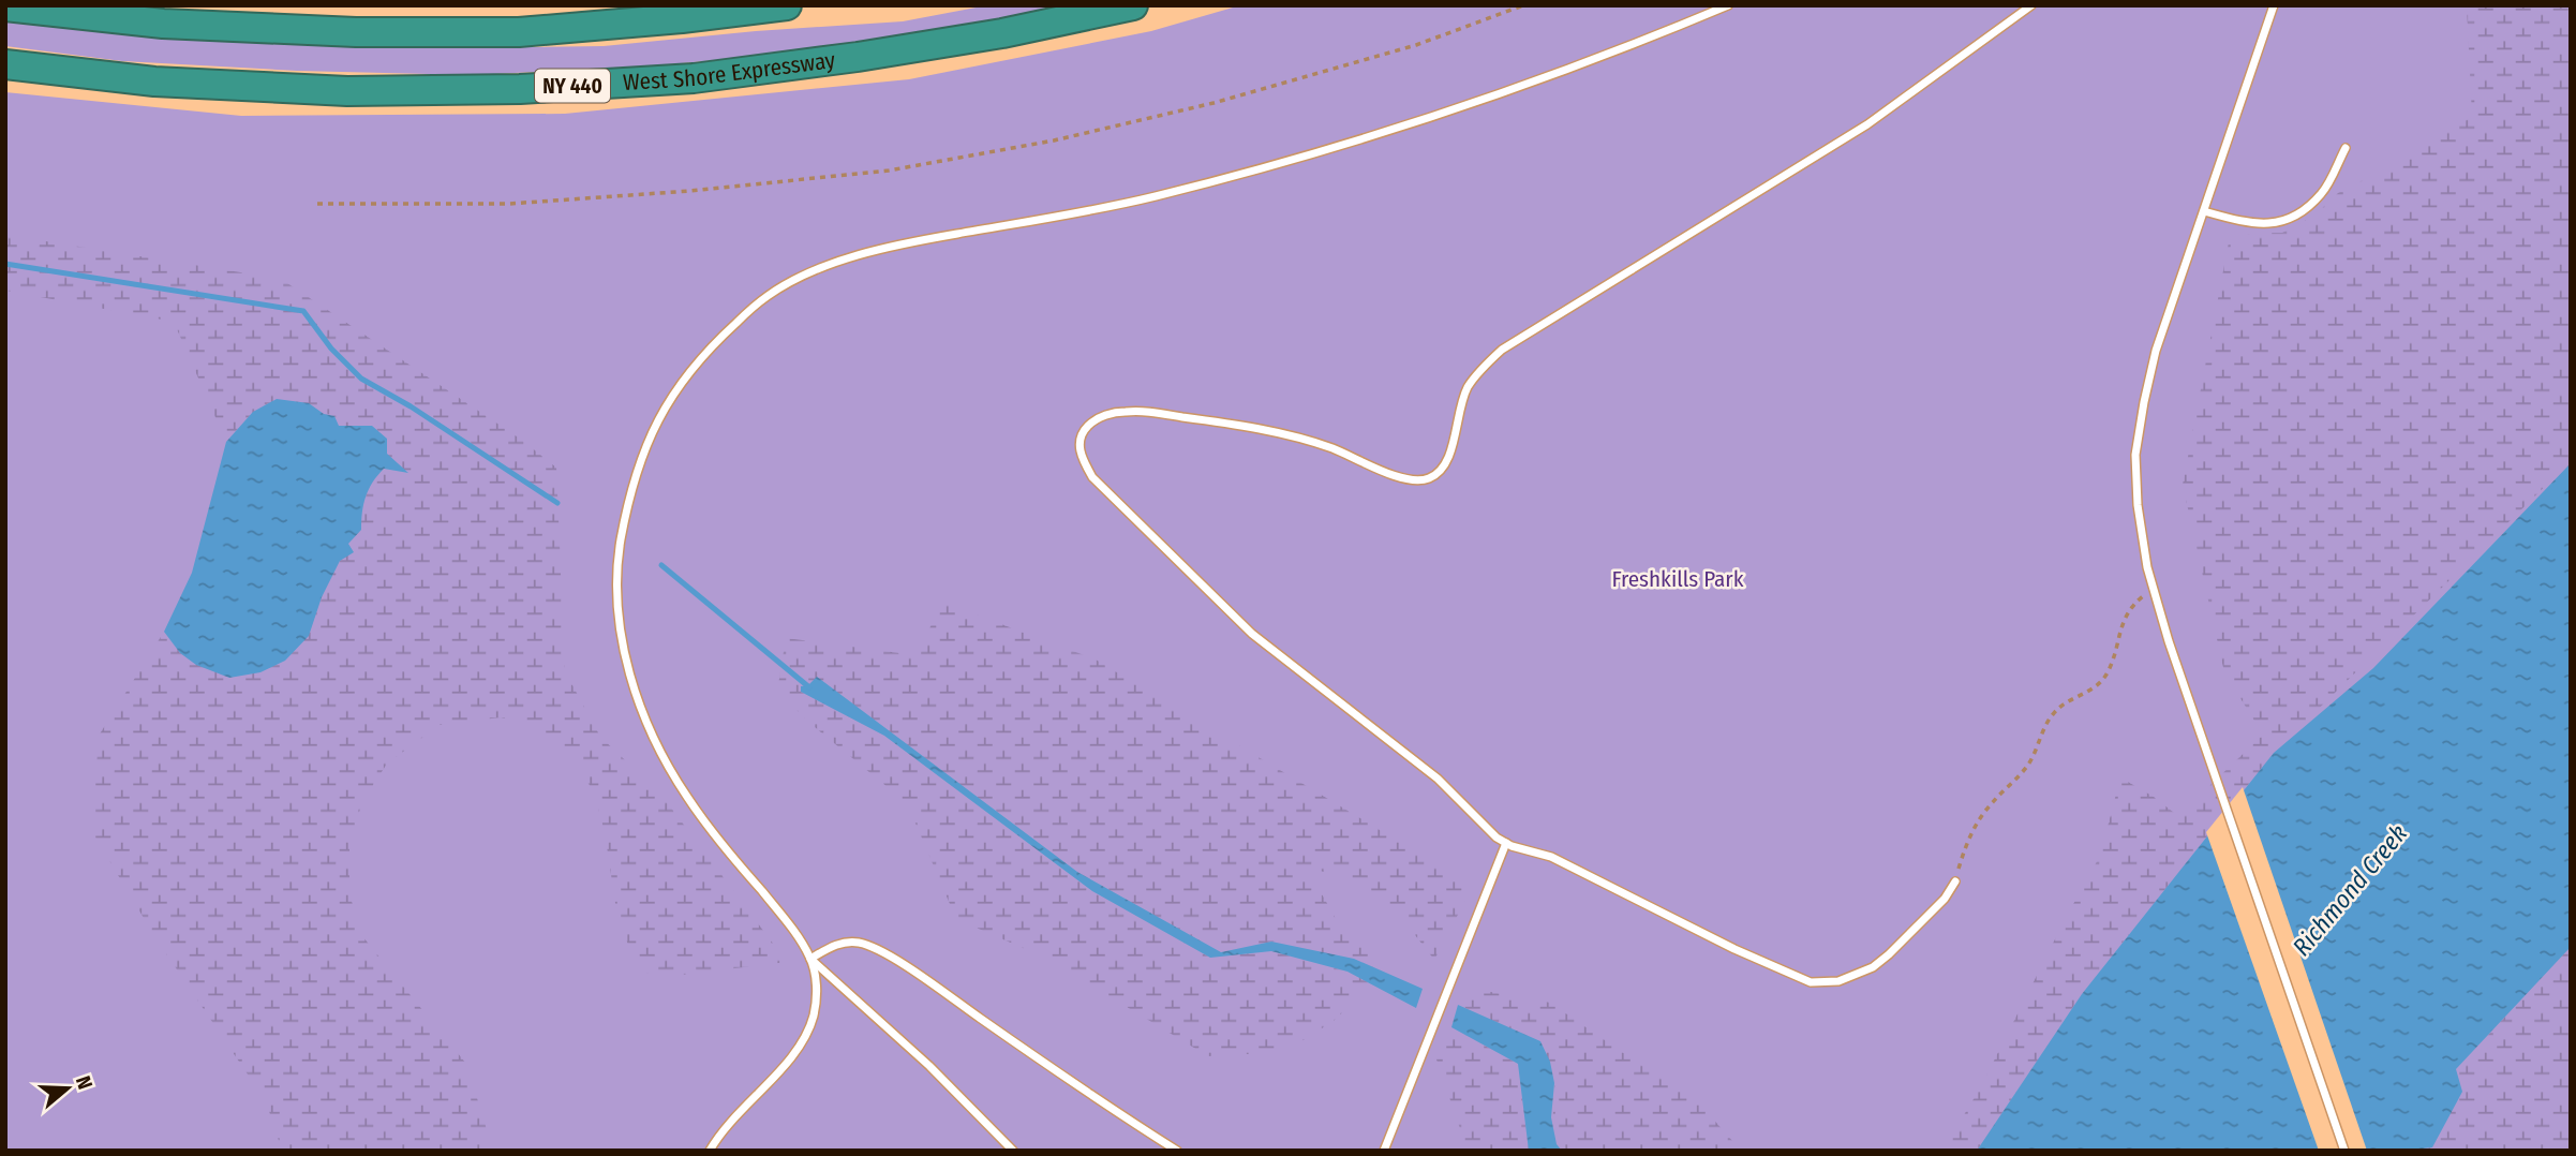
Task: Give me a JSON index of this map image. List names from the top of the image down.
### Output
{
  "streets": {
    "highway": ["West Shore Expressway", "NY 440"]
  },
  "water": ["Richmond Creek"],
  "parks": ["Freshkills Park"],
  "north": "right"
}
